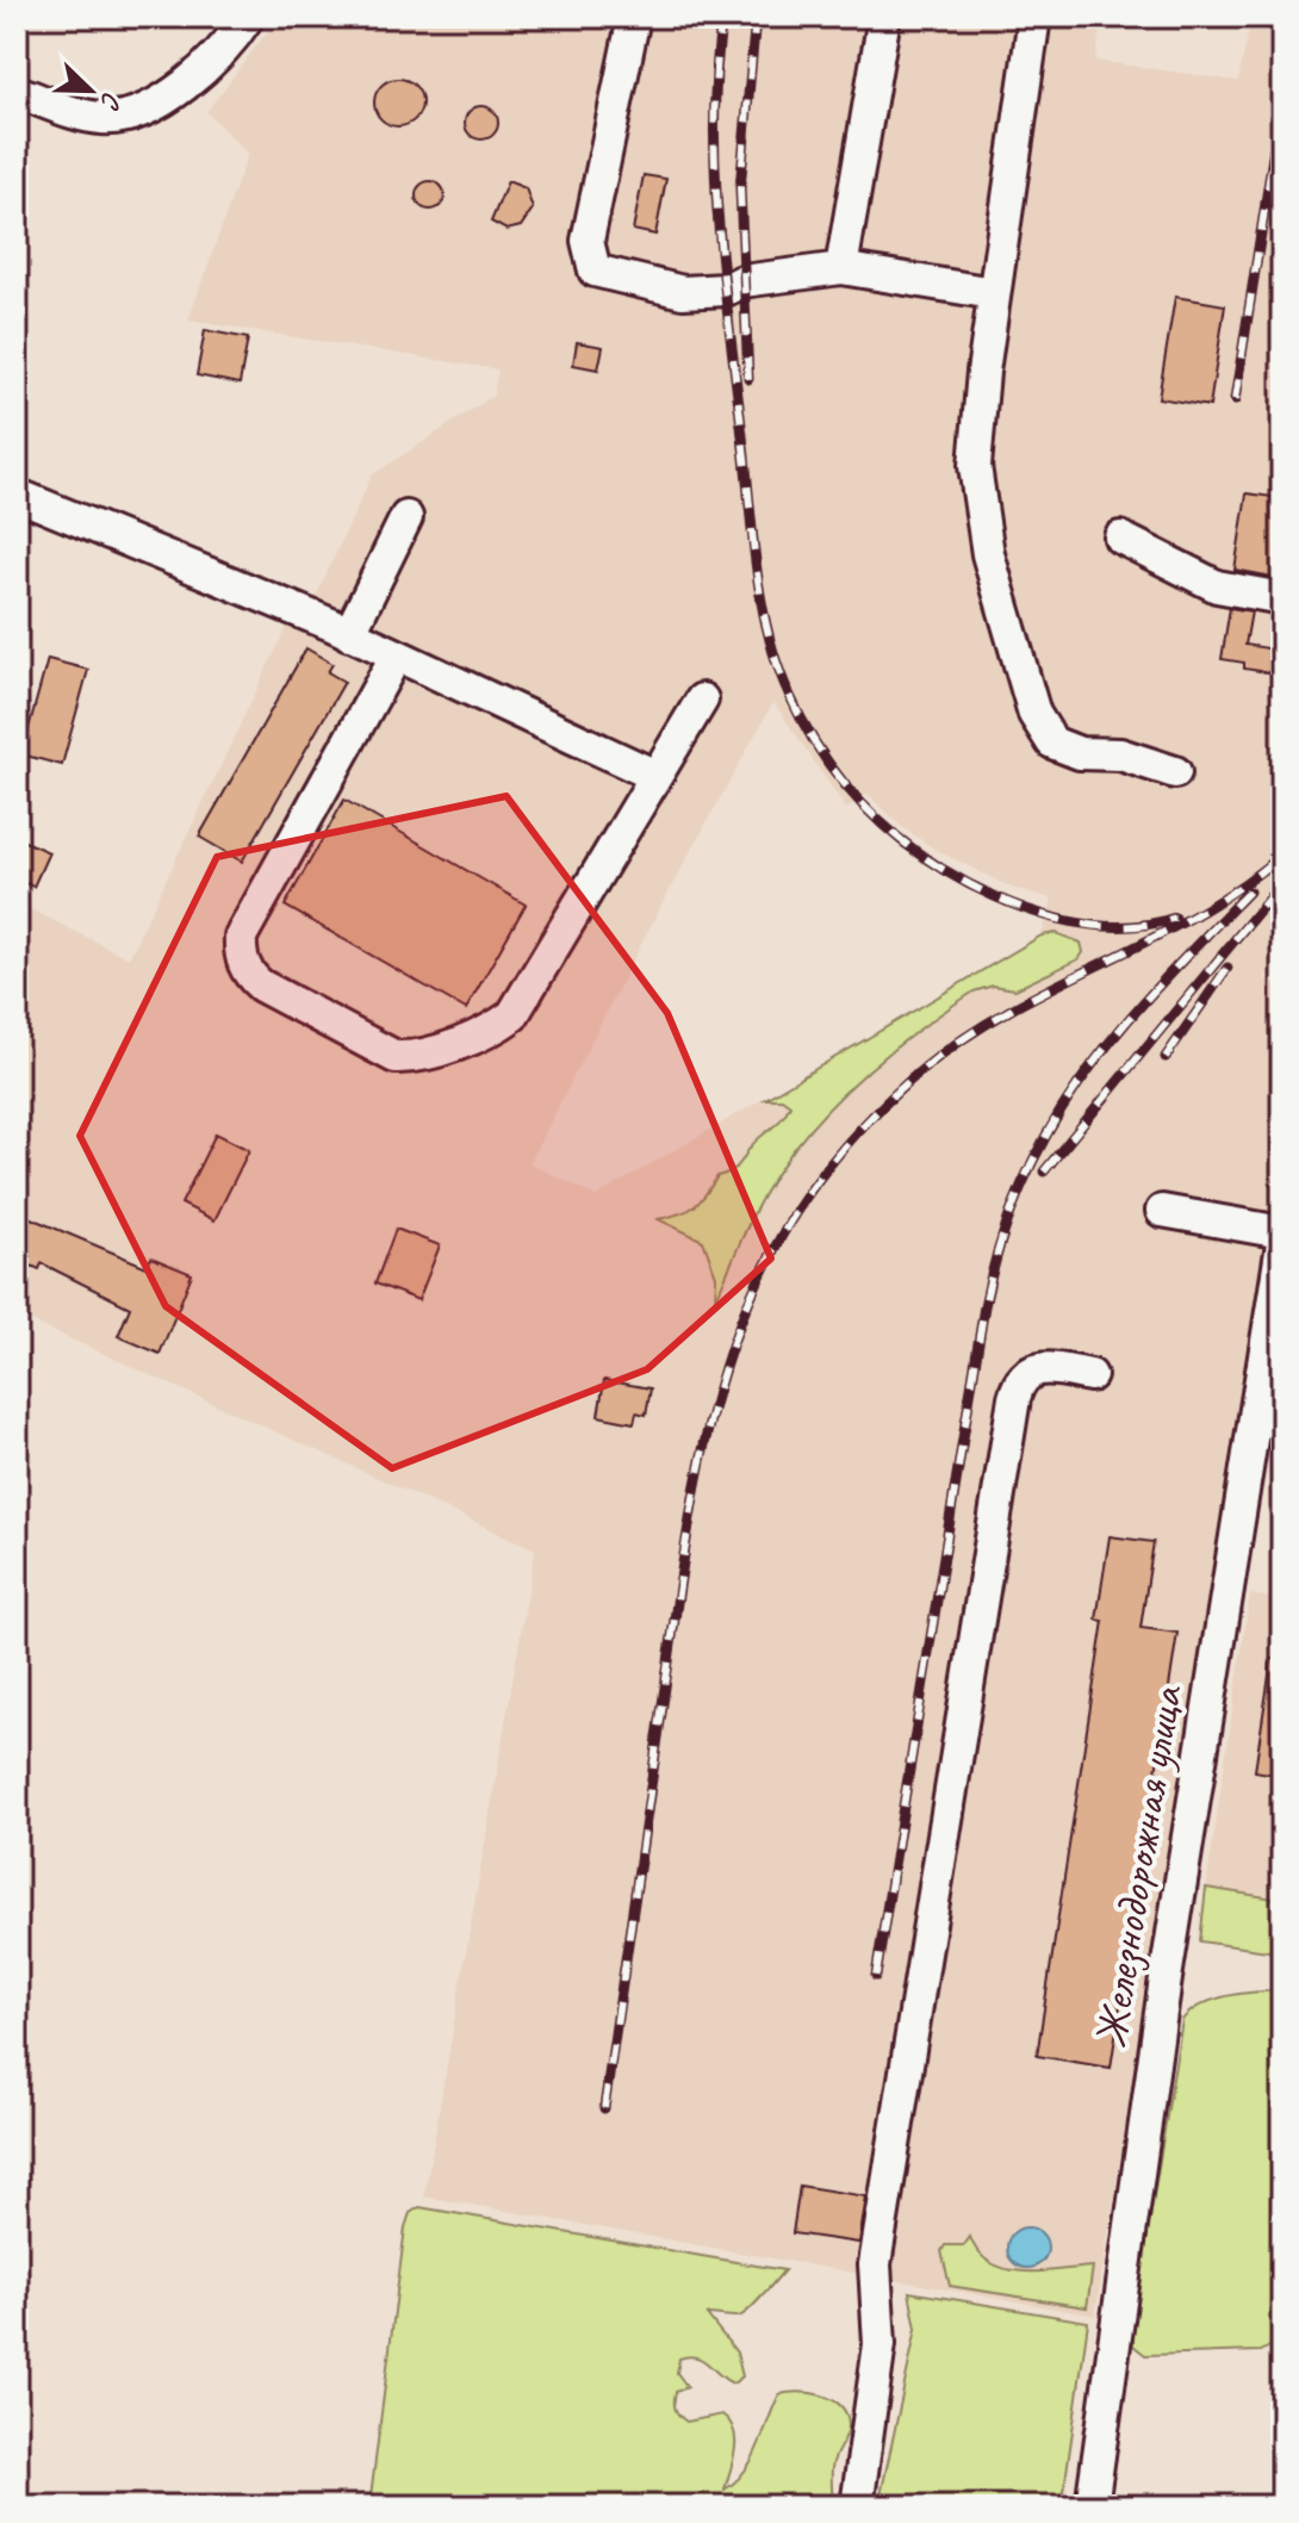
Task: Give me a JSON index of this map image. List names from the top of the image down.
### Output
{
  "streets": {
    "street": ["Железнодорожная улица"]
  },
  "north": "bottom right"
}
